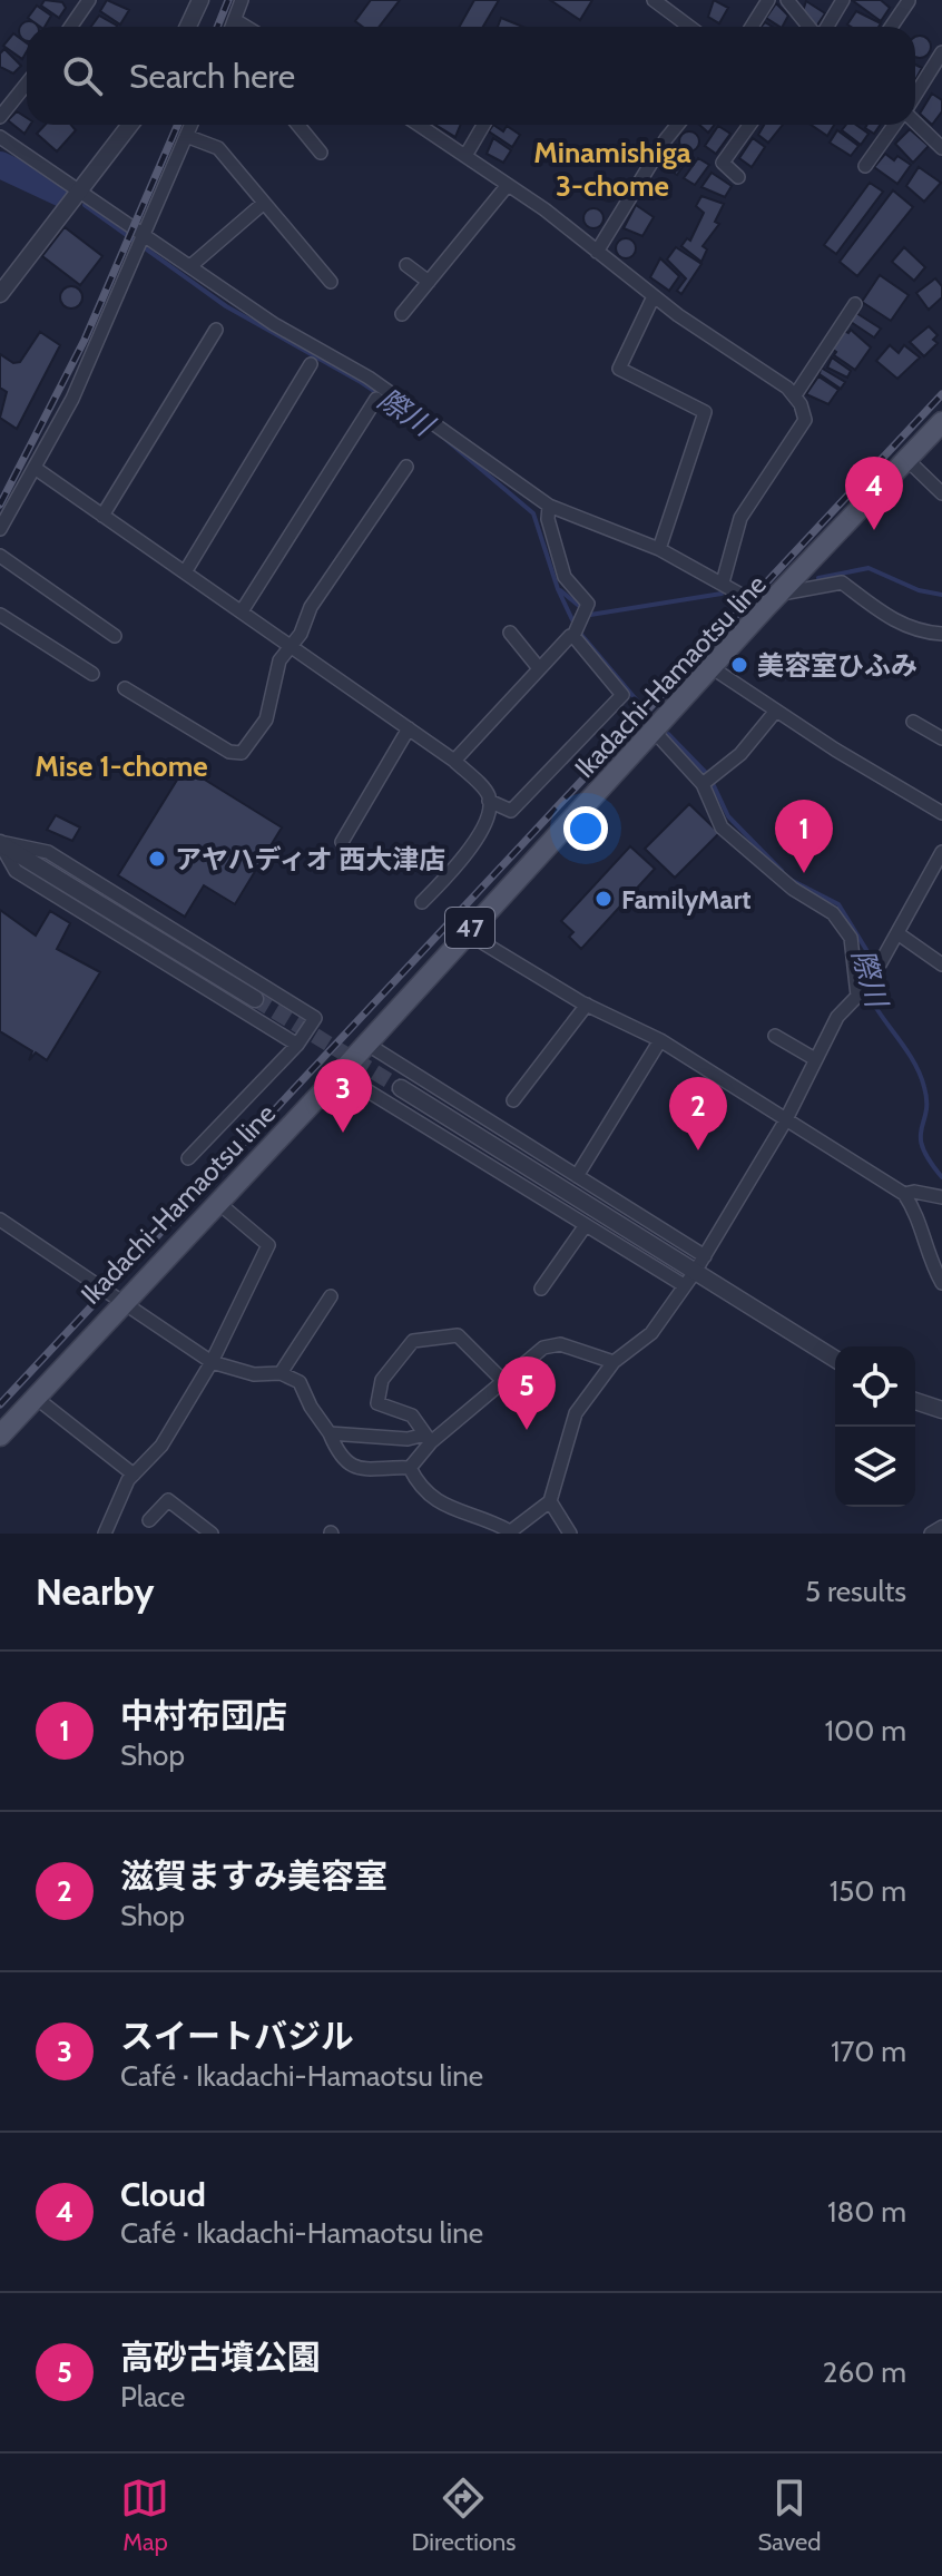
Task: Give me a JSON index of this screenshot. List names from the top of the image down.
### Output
{
  "streets": {
    "main road": ["Ikadachi-Hamaotsu line", "47"]
  },
  "districts": ["Minamishiga 3-chome", "Mise 1-chome"],
  "water": ["際川"],
  "places": ["美容室ひふみ", "アヤハディオ 西大津店", "FamilyMart"],
  "page": {
    "search": "Search here",
    "pins": [
      "4",
      "1",
      "3",
      "2",
      "5"
    ],
    "heading": ["Nearby", "5 results"],
    "list": [
      {
        "mark": "1",
        "name": "中村布団店",
        "note": "Shop",
        "value": "100 m"
      },
      {
        "mark": "2",
        "name": "滋賀ますみ美容室",
        "note": "Shop",
        "value": "150 m"
      },
      {
        "mark": "3",
        "name": "スイートバジル",
        "note": "Café · Ikadachi-Hamaotsu line",
        "value": "170 m"
      },
      {
        "mark": "4",
        "name": "Cloud",
        "note": "Café · Ikadachi-Hamaotsu line",
        "value": "180 m"
      },
      {
        "mark": "5",
        "name": "高砂古墳公園",
        "note": "Place",
        "value": "260 m"
      }
    ],
    "nav": ["Map", "Directions", "Saved"]
  }
}
